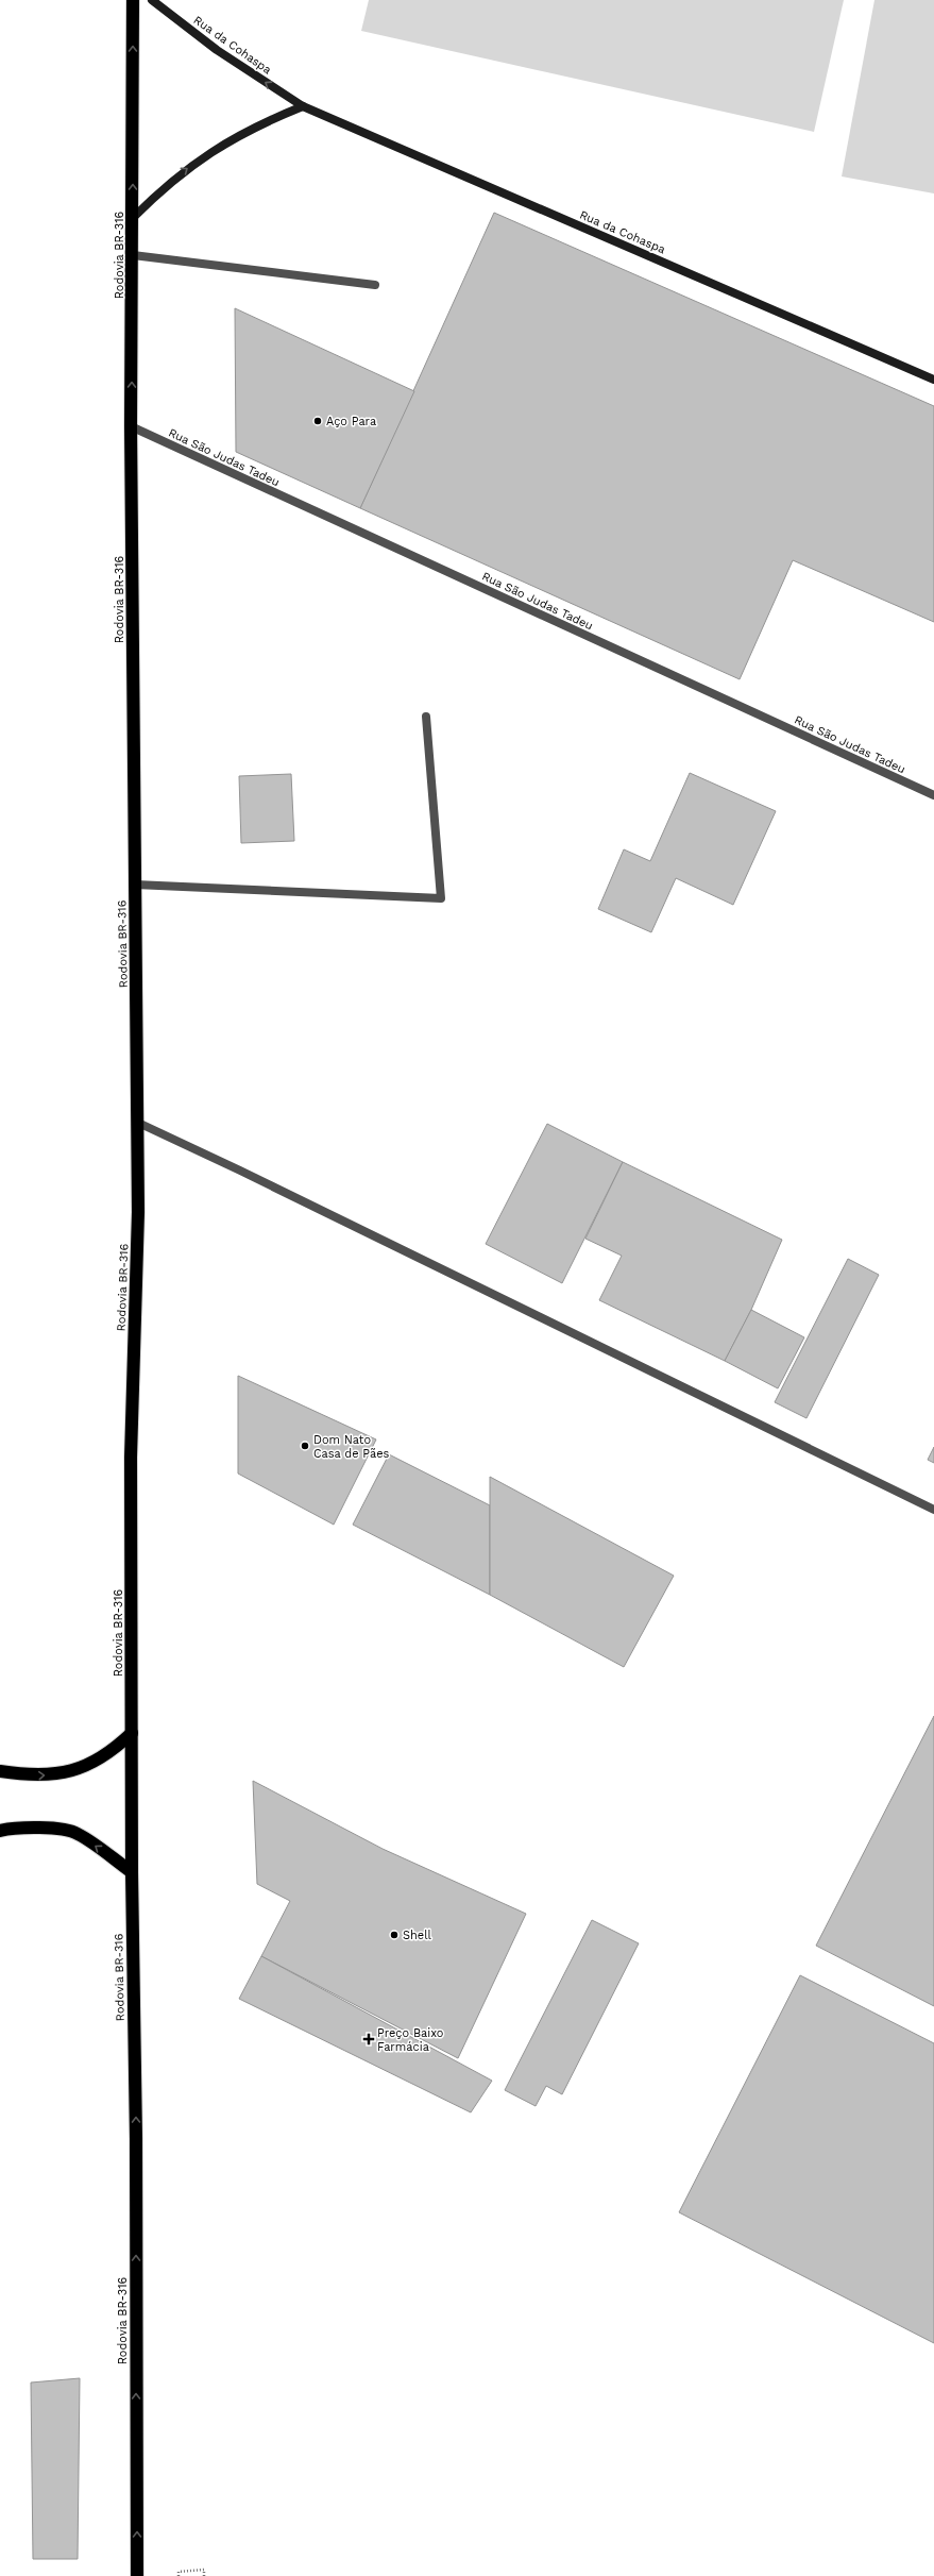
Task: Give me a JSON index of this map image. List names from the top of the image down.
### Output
{
  "streets": {
    "highway": ["Rodovia BR-316"],
    "street": ["Rua da Cohaspa", "Rua São Judas Tadeu"]
  },
  "crossings": [
    ["Rodovia BR-316", "Rua São Judas Tadeu"]
  ],
  "one_way": ["Rodovia BR-316"],
  "places": {
    "other": ["Aço Para", "Dom Nato Casa de Pães", "Shell"],
    "health": ["Preço Baixo Farmácia"]
  }
}
